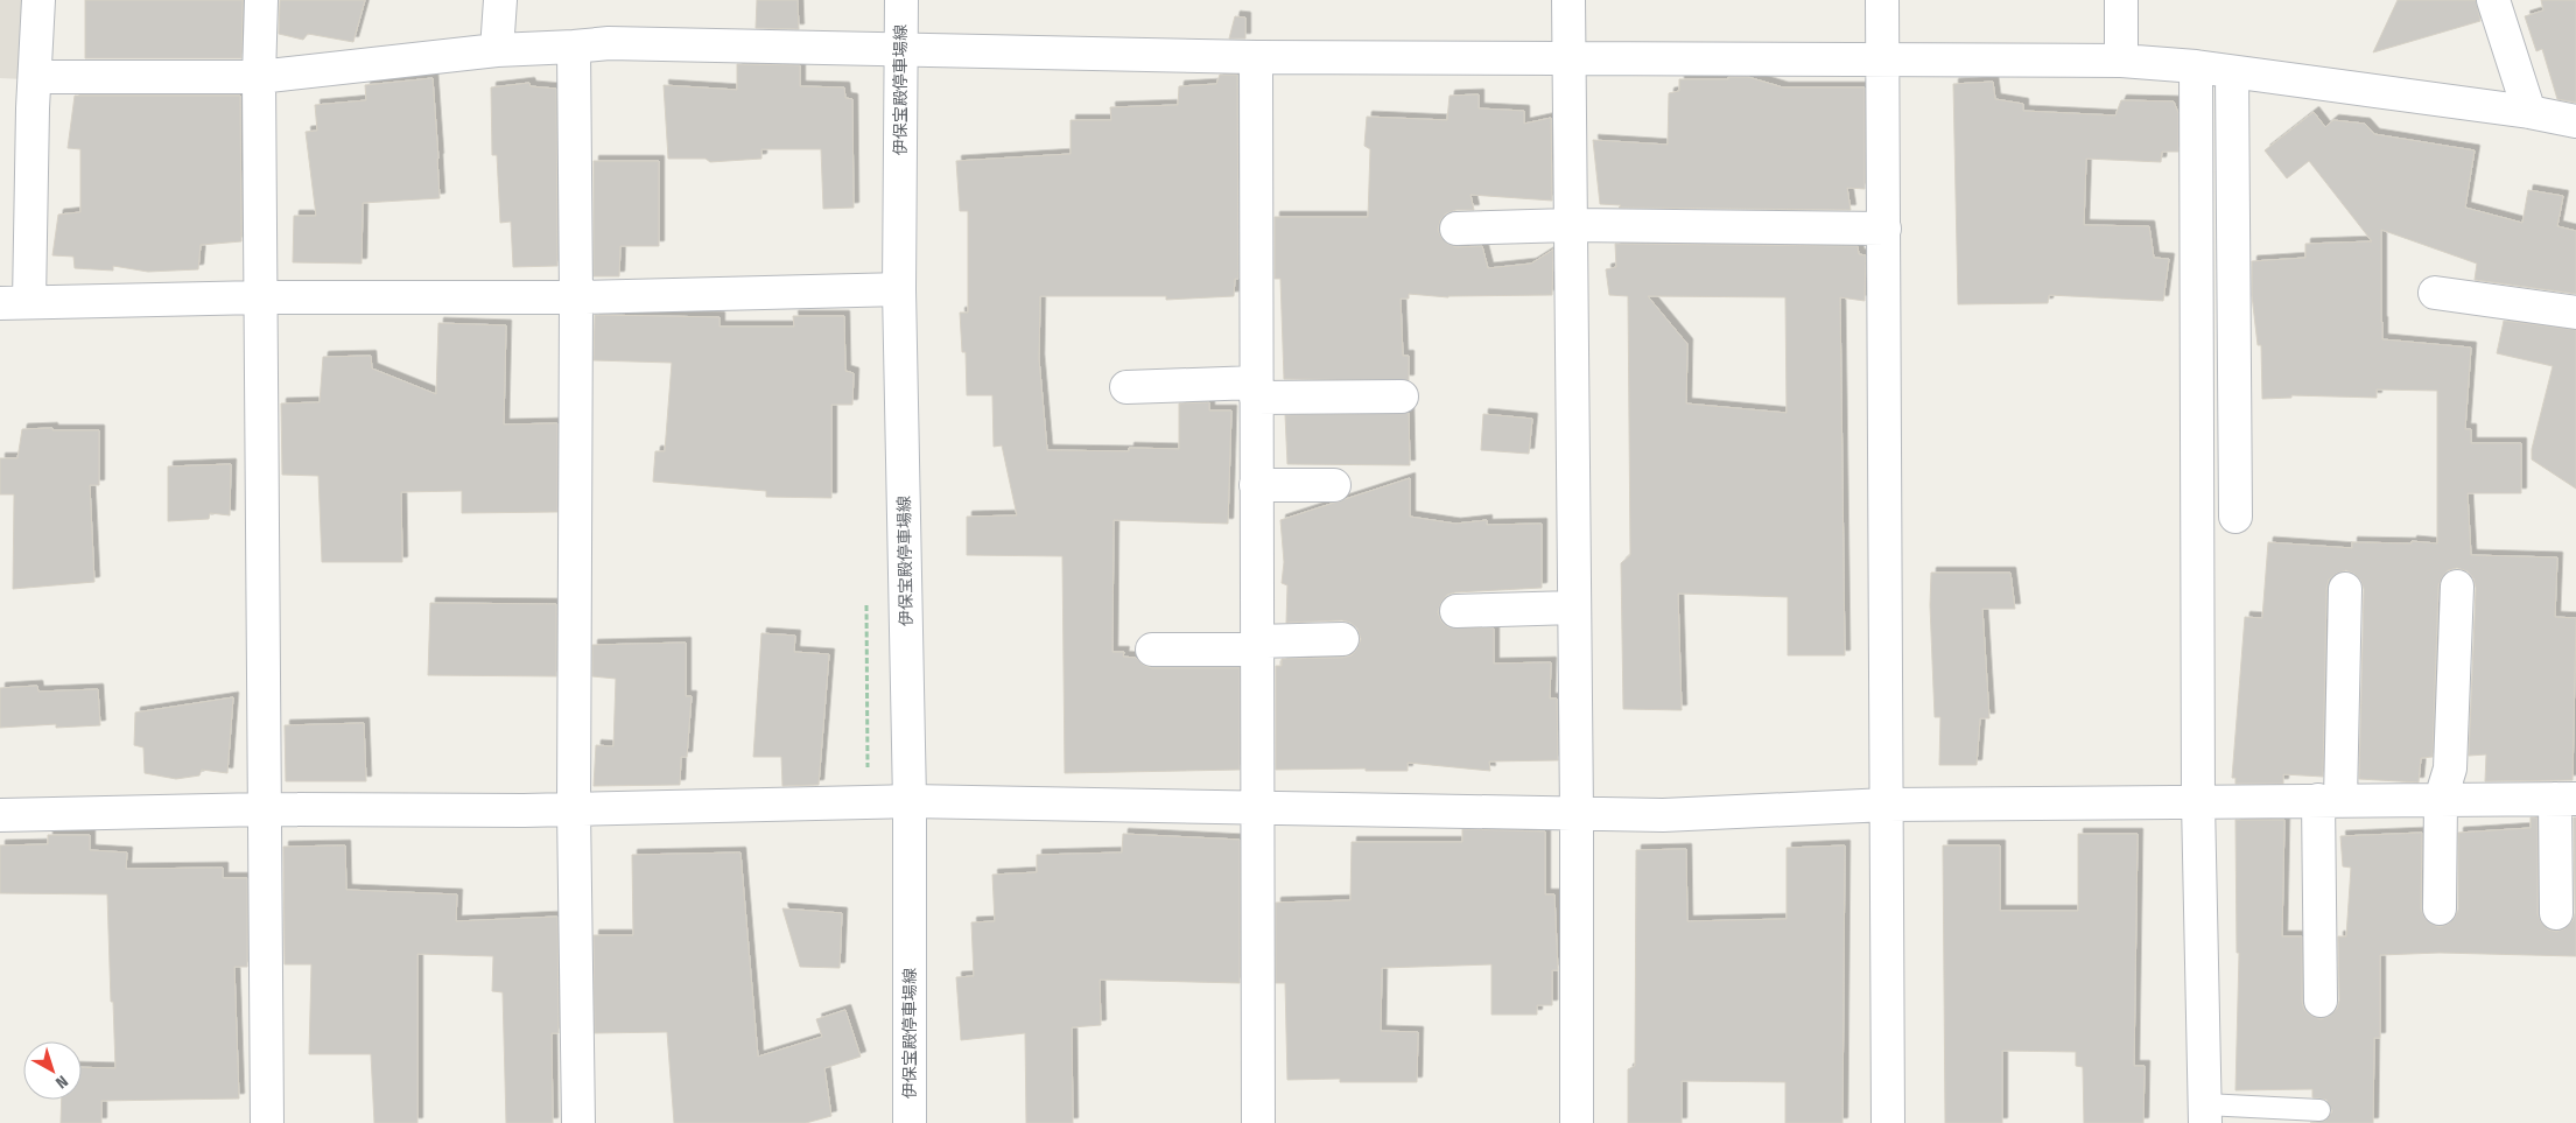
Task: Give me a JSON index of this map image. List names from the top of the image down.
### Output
{
  "streets": {
    "street": ["伊保宝殿停車場線"]
  },
  "north": "bottom right"
}
